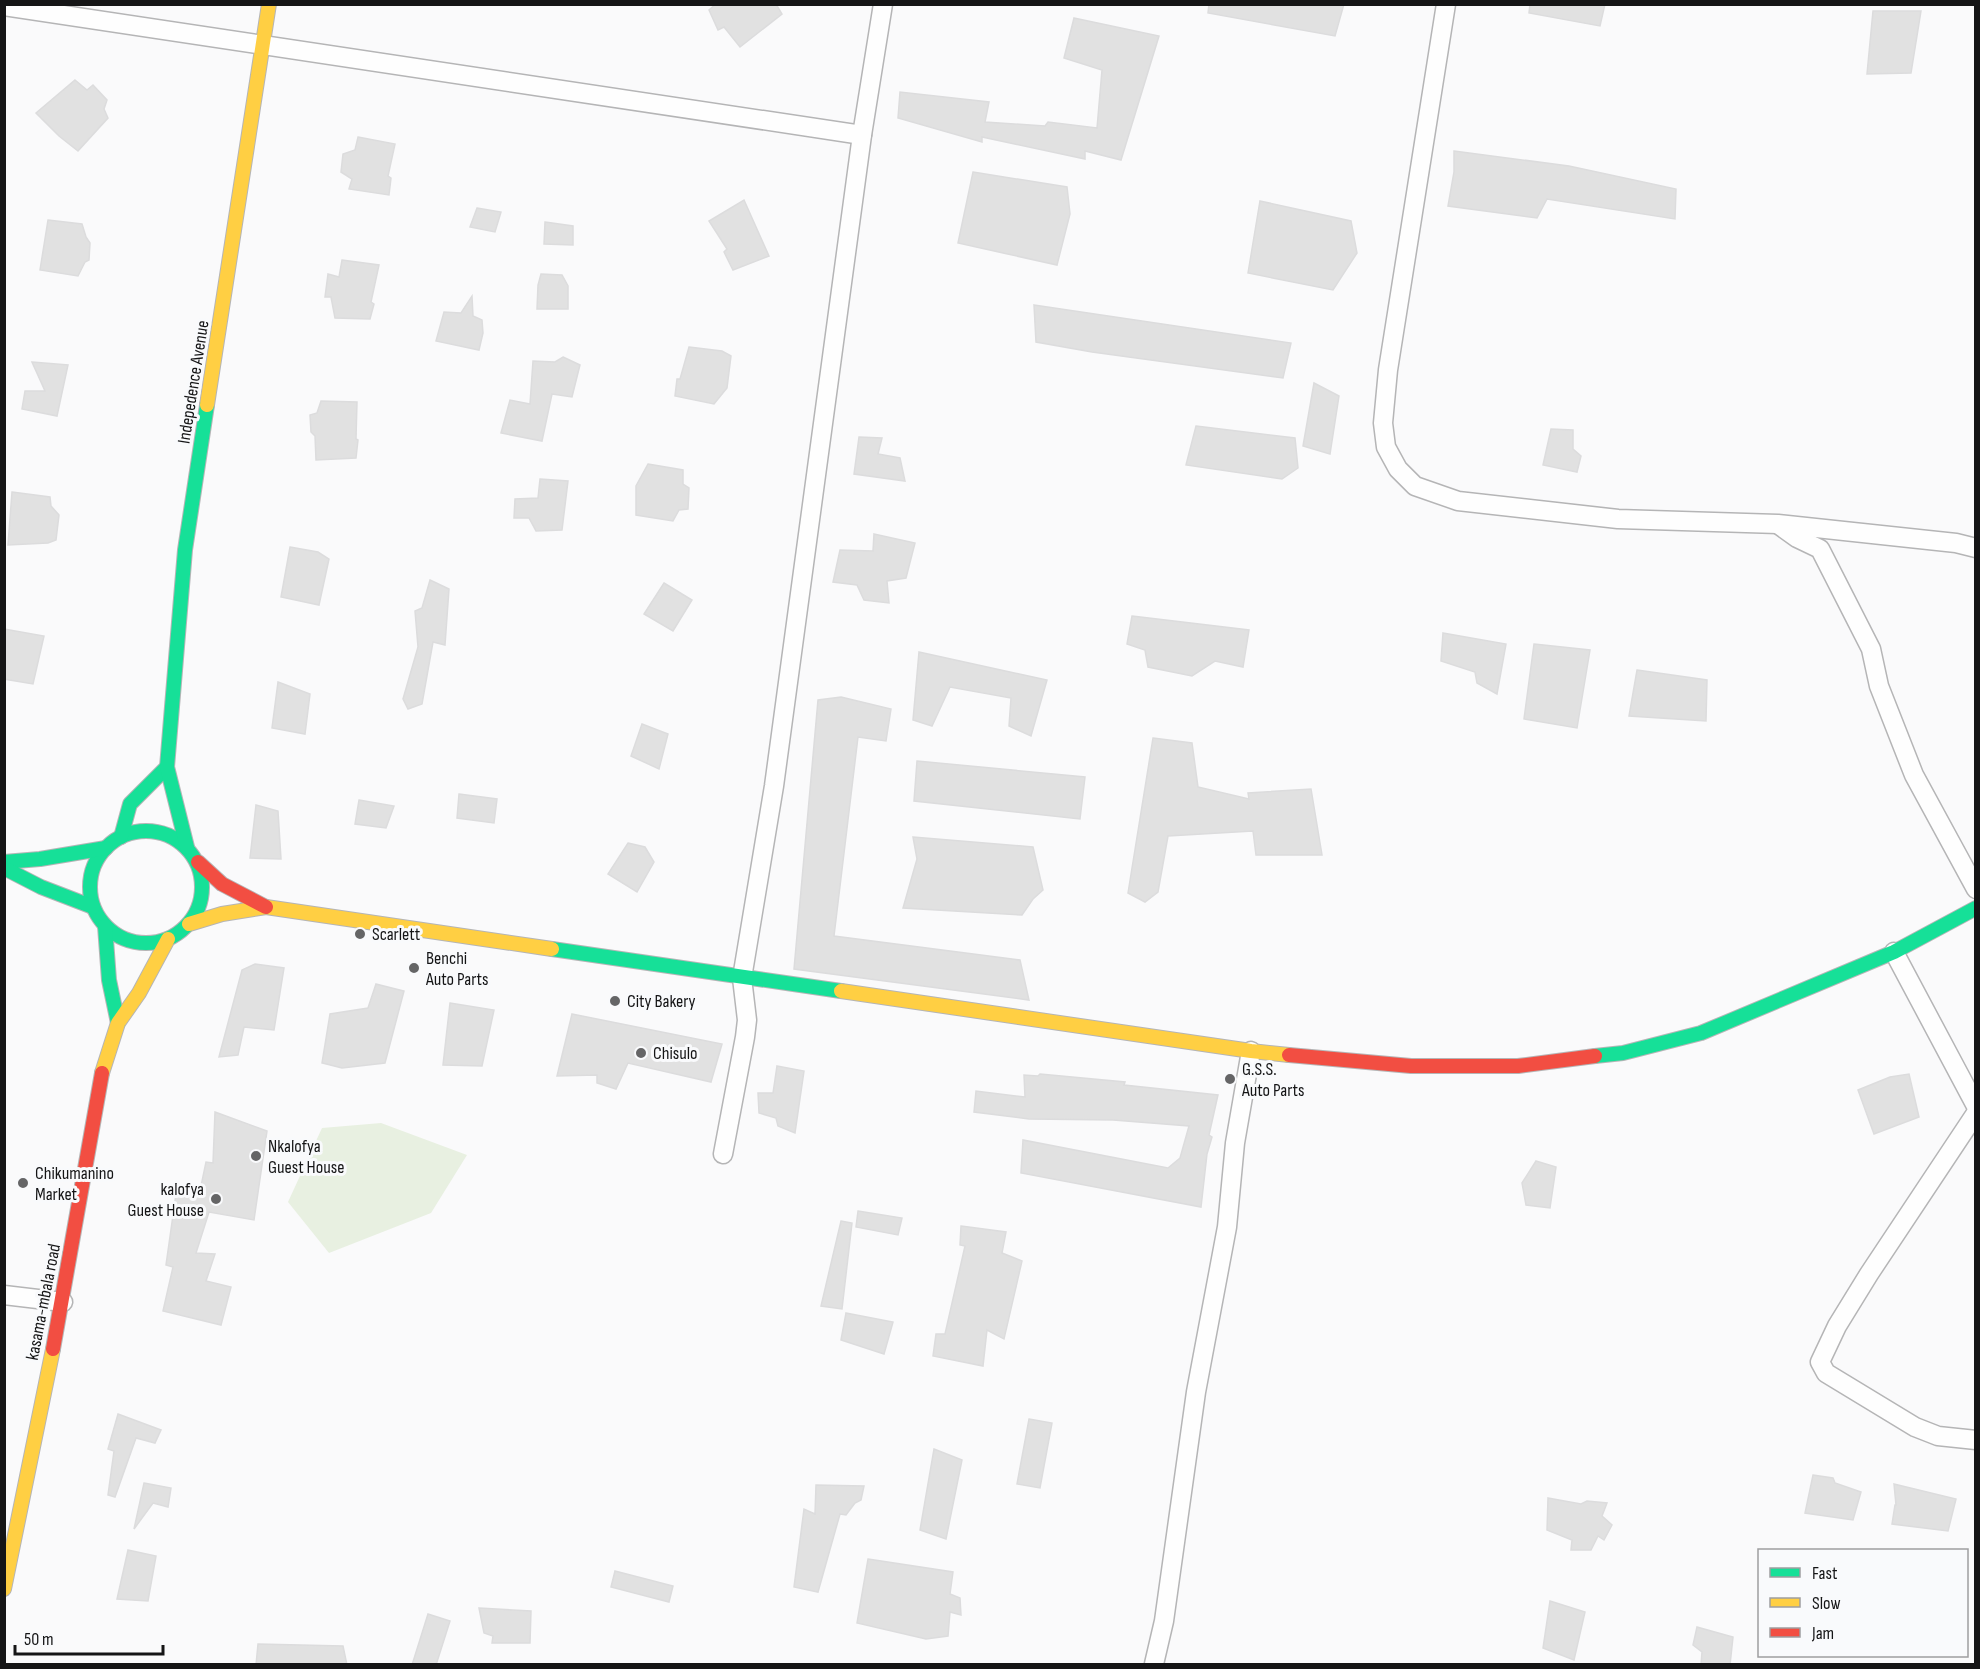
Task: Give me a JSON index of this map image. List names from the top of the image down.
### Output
{
  "streets": {
    "main road": ["Indepedence Avenue", "kasama-mbala road"]
  },
  "places": [
    "Scarlett",
    "Benchi Auto Parts",
    "City Bakery",
    "Chisulo",
    "G.S.S. Auto Parts",
    "Nkalofya Guest House",
    "Chikumanino Market",
    "kalofya Guest House"
  ],
  "legend": ["Fast", "Slow", "Jam"],
  "scale_bar": "50 m"
}
